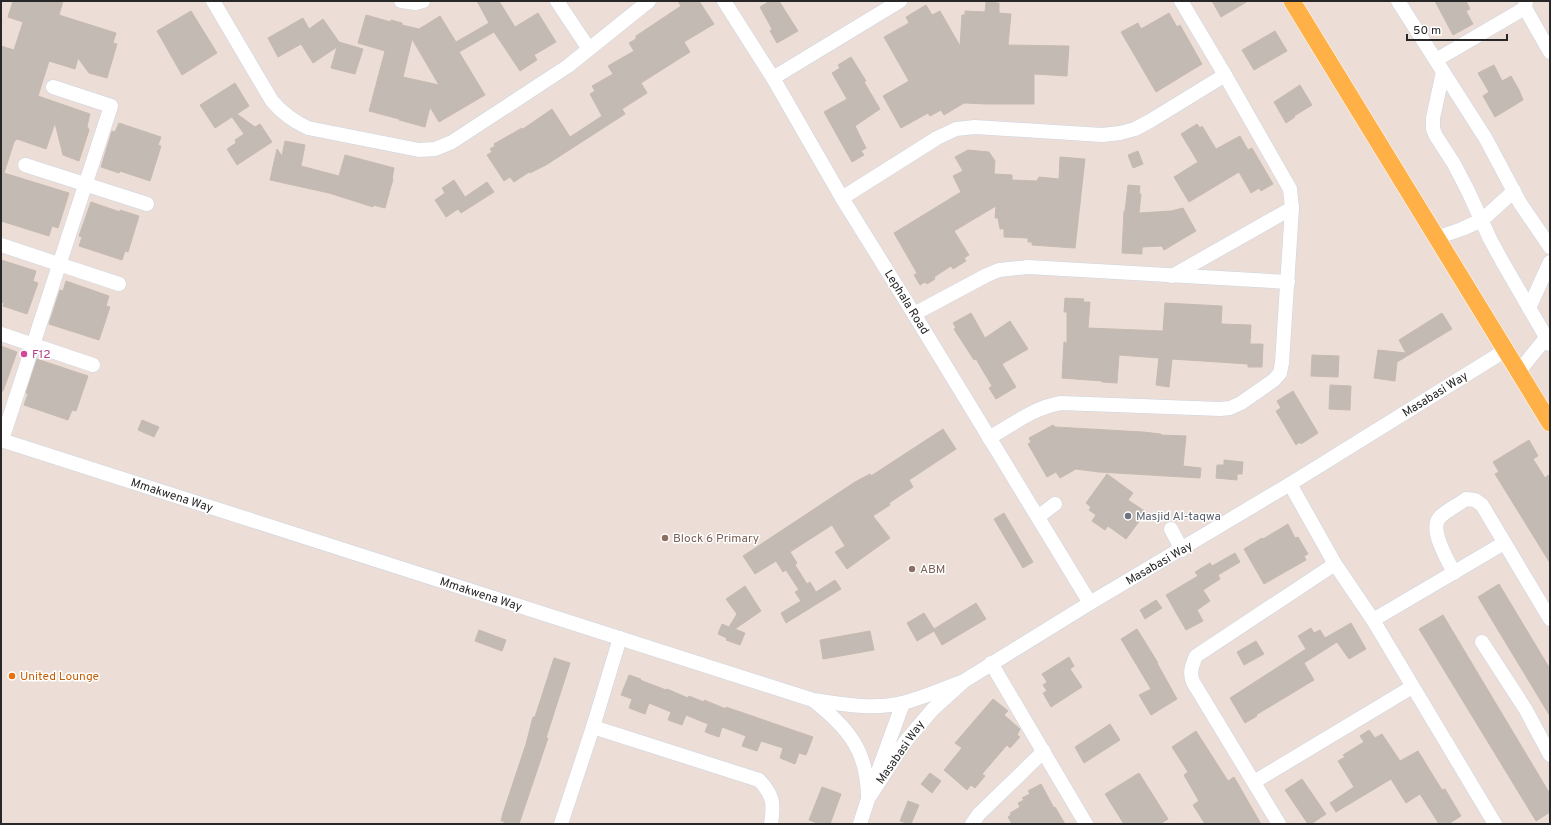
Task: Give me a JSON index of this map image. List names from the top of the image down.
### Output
{
  "streets": {
    "street": ["Lephala Road", "Masabasi Way", "Mmakwena Way"]
  },
  "crossings": [
    ["Lephala Road", "Masabasi Way"],
    ["Masabasi Way", "Mmakwena Way"]
  ],
  "places": [
    "F12",
    "Masjid Al-taqwa",
    "Block 6 Primary",
    "ABM",
    "United Lounge"
  ],
  "scale_bar": "50 m"
}
